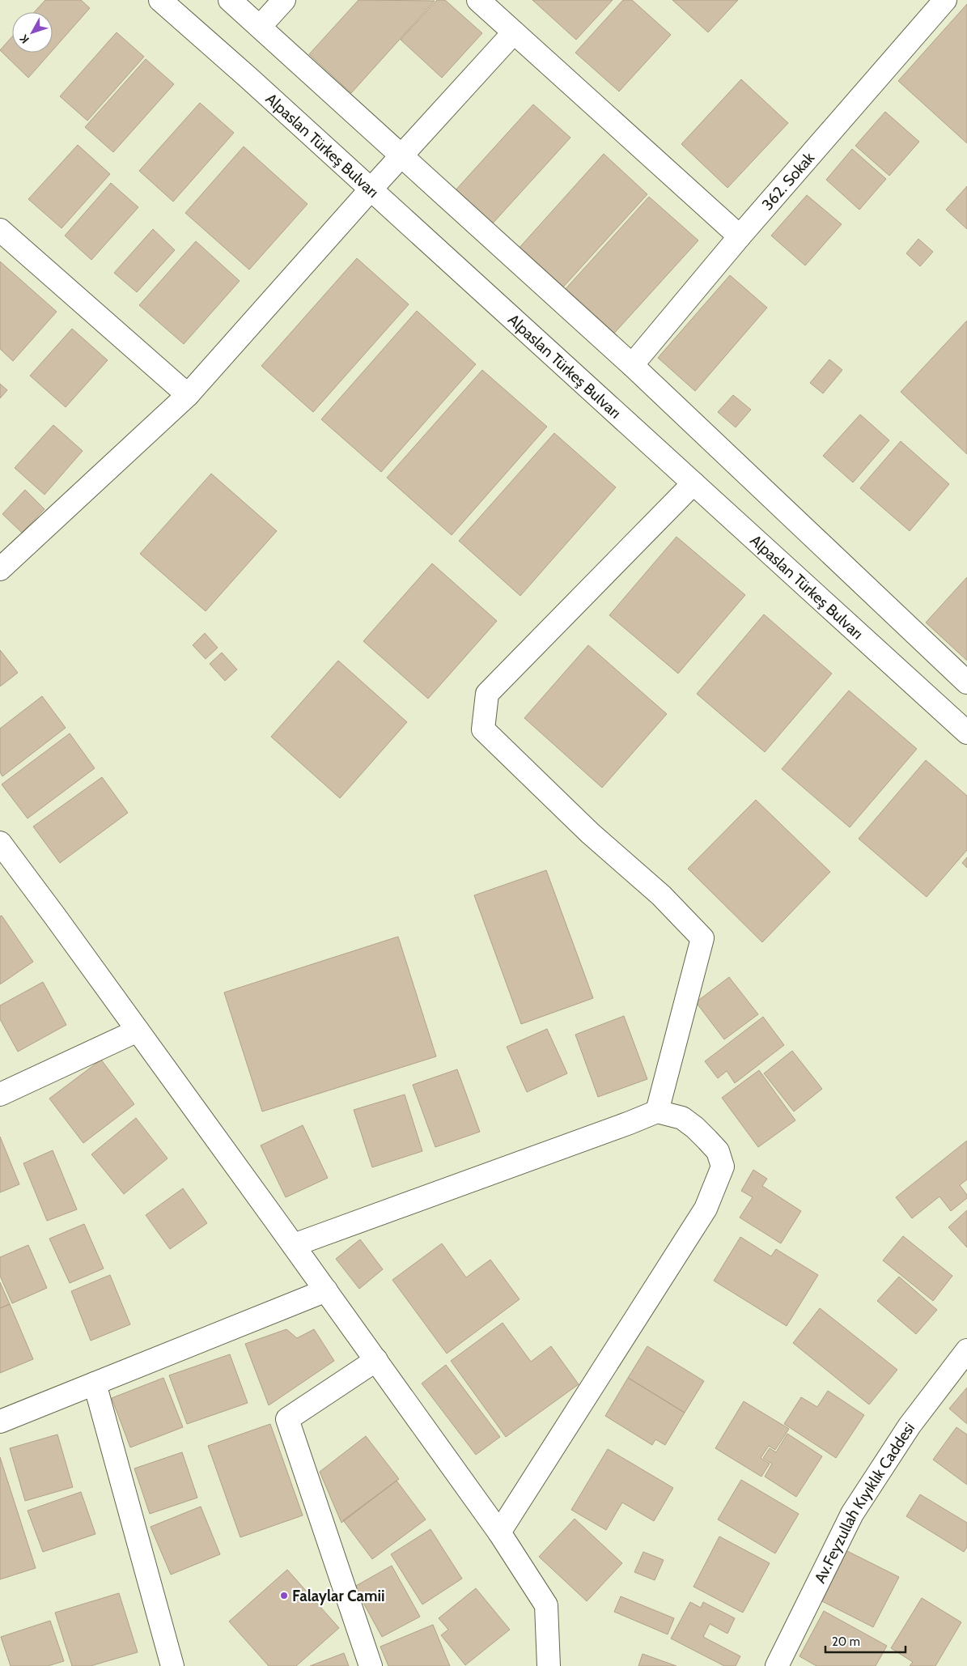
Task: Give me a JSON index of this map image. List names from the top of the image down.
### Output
{
  "streets": {
    "street": ["Alpaslan Türkeş Bulvarı", "362. Sokak", "Av.Feyzullah Kıyıklık Caddesi"]
  },
  "places": ["Falaylar Camii"],
  "scale_bar": "20 m",
  "north": "bottom left"
}
